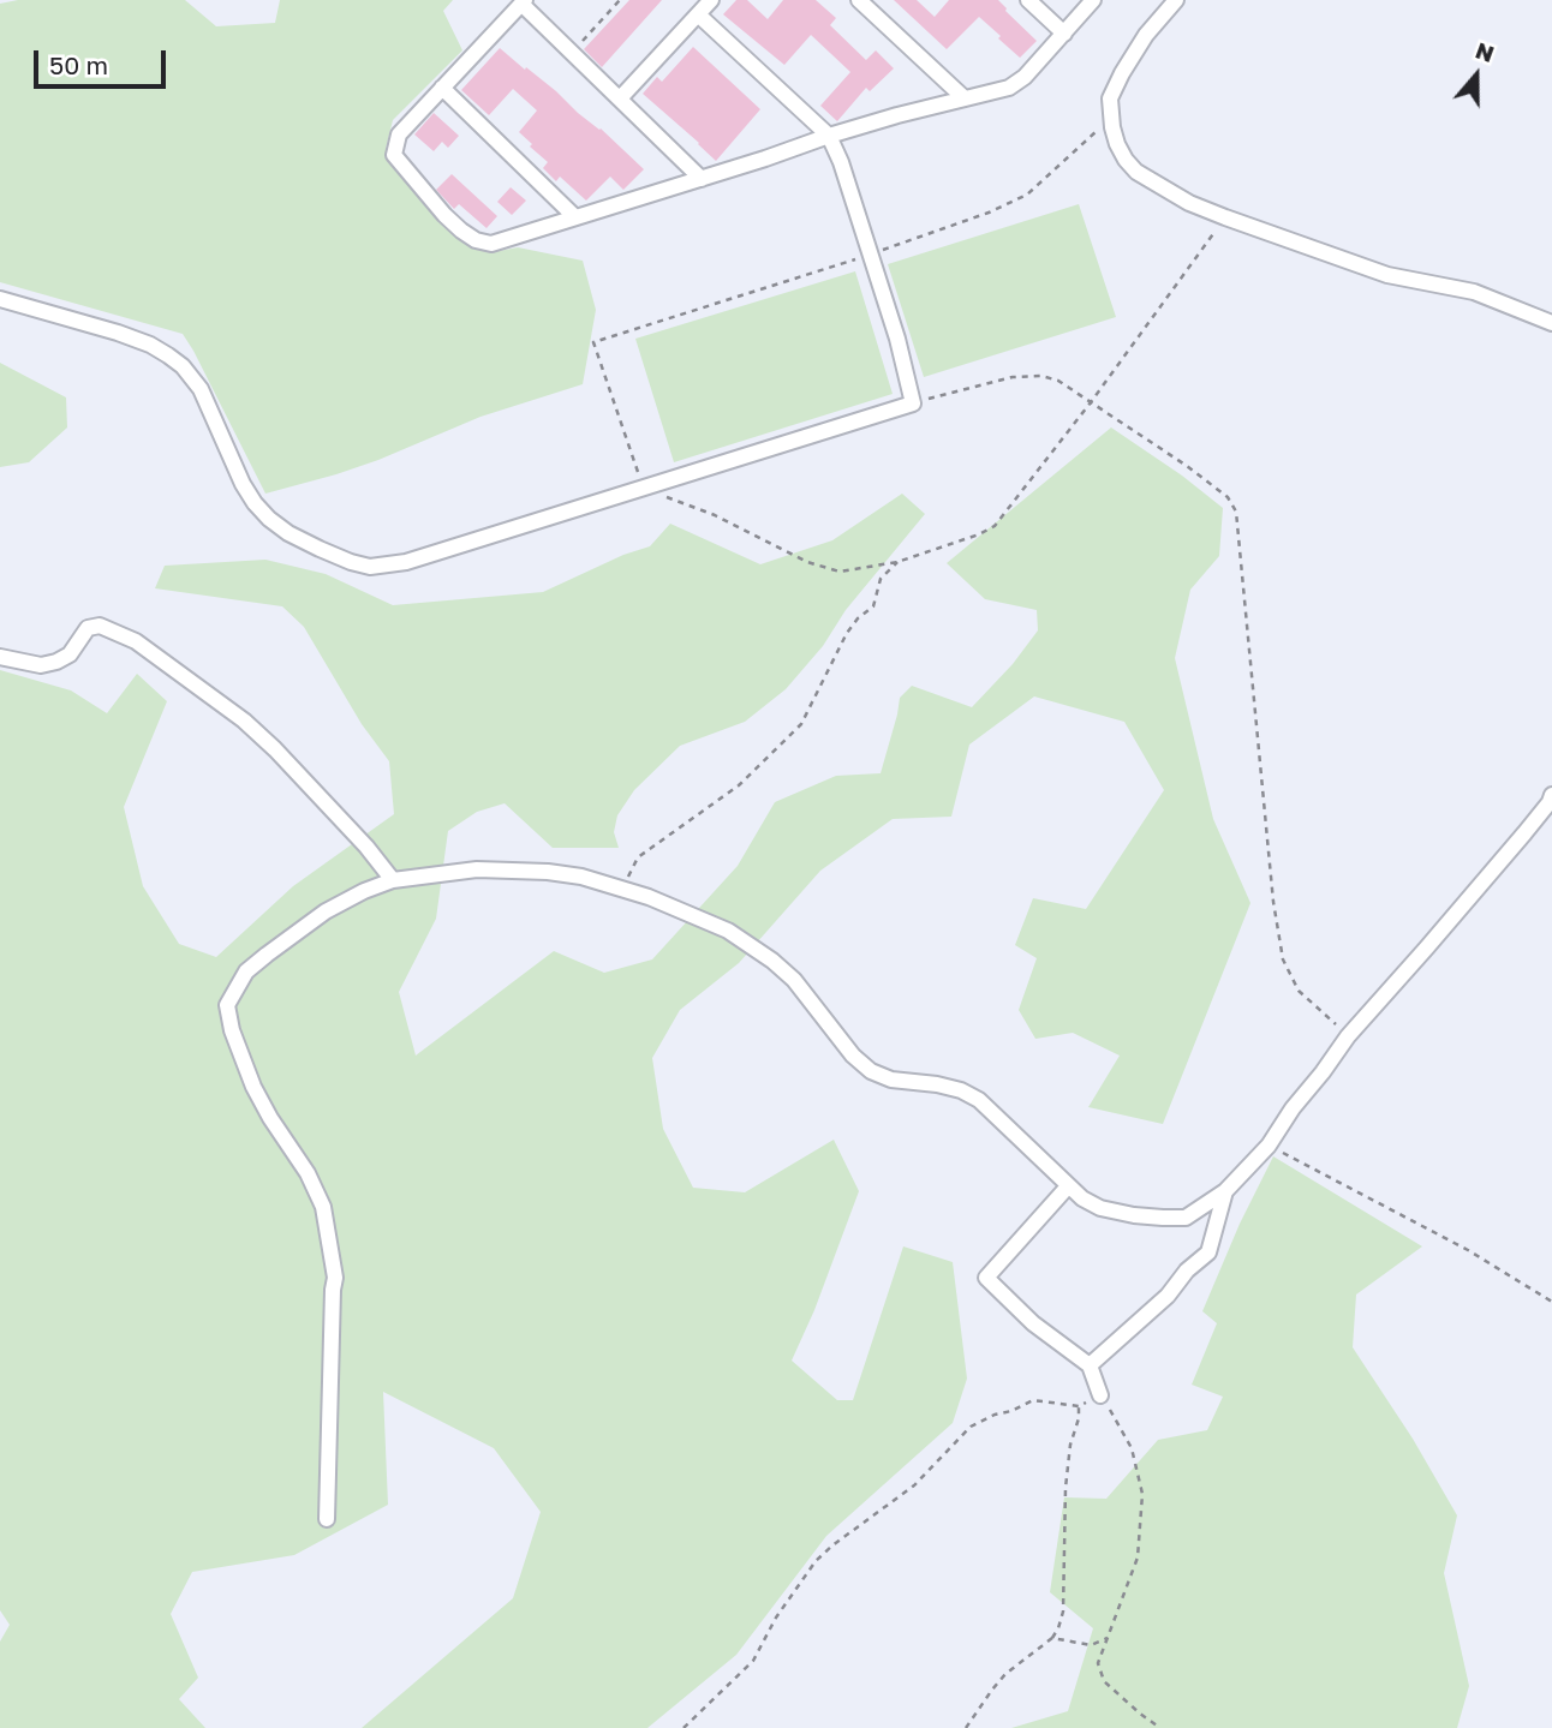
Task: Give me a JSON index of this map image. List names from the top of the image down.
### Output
{
  "scale_bar": "50 m",
  "north": "top"
}
